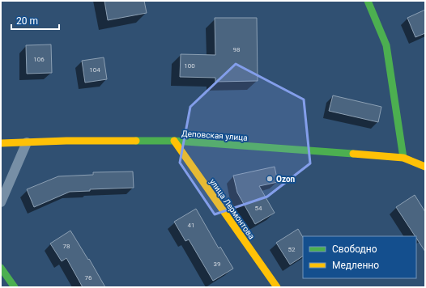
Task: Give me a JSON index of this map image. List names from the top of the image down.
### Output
{
  "streets": {
    "street": ["Деповская улица", "улица Лермонтова"]
  },
  "crossings": [
    ["Деповская улица", "улица Лермонтова"]
  ],
  "places": ["Ozon"],
  "house_numbers": [
    "98",
    "106",
    "100",
    "104",
    "54",
    "41",
    "78",
    "52",
    "39",
    "76"
  ],
  "legend": ["Свободно", "Медленно"],
  "scale_bar": "20 m"
}
